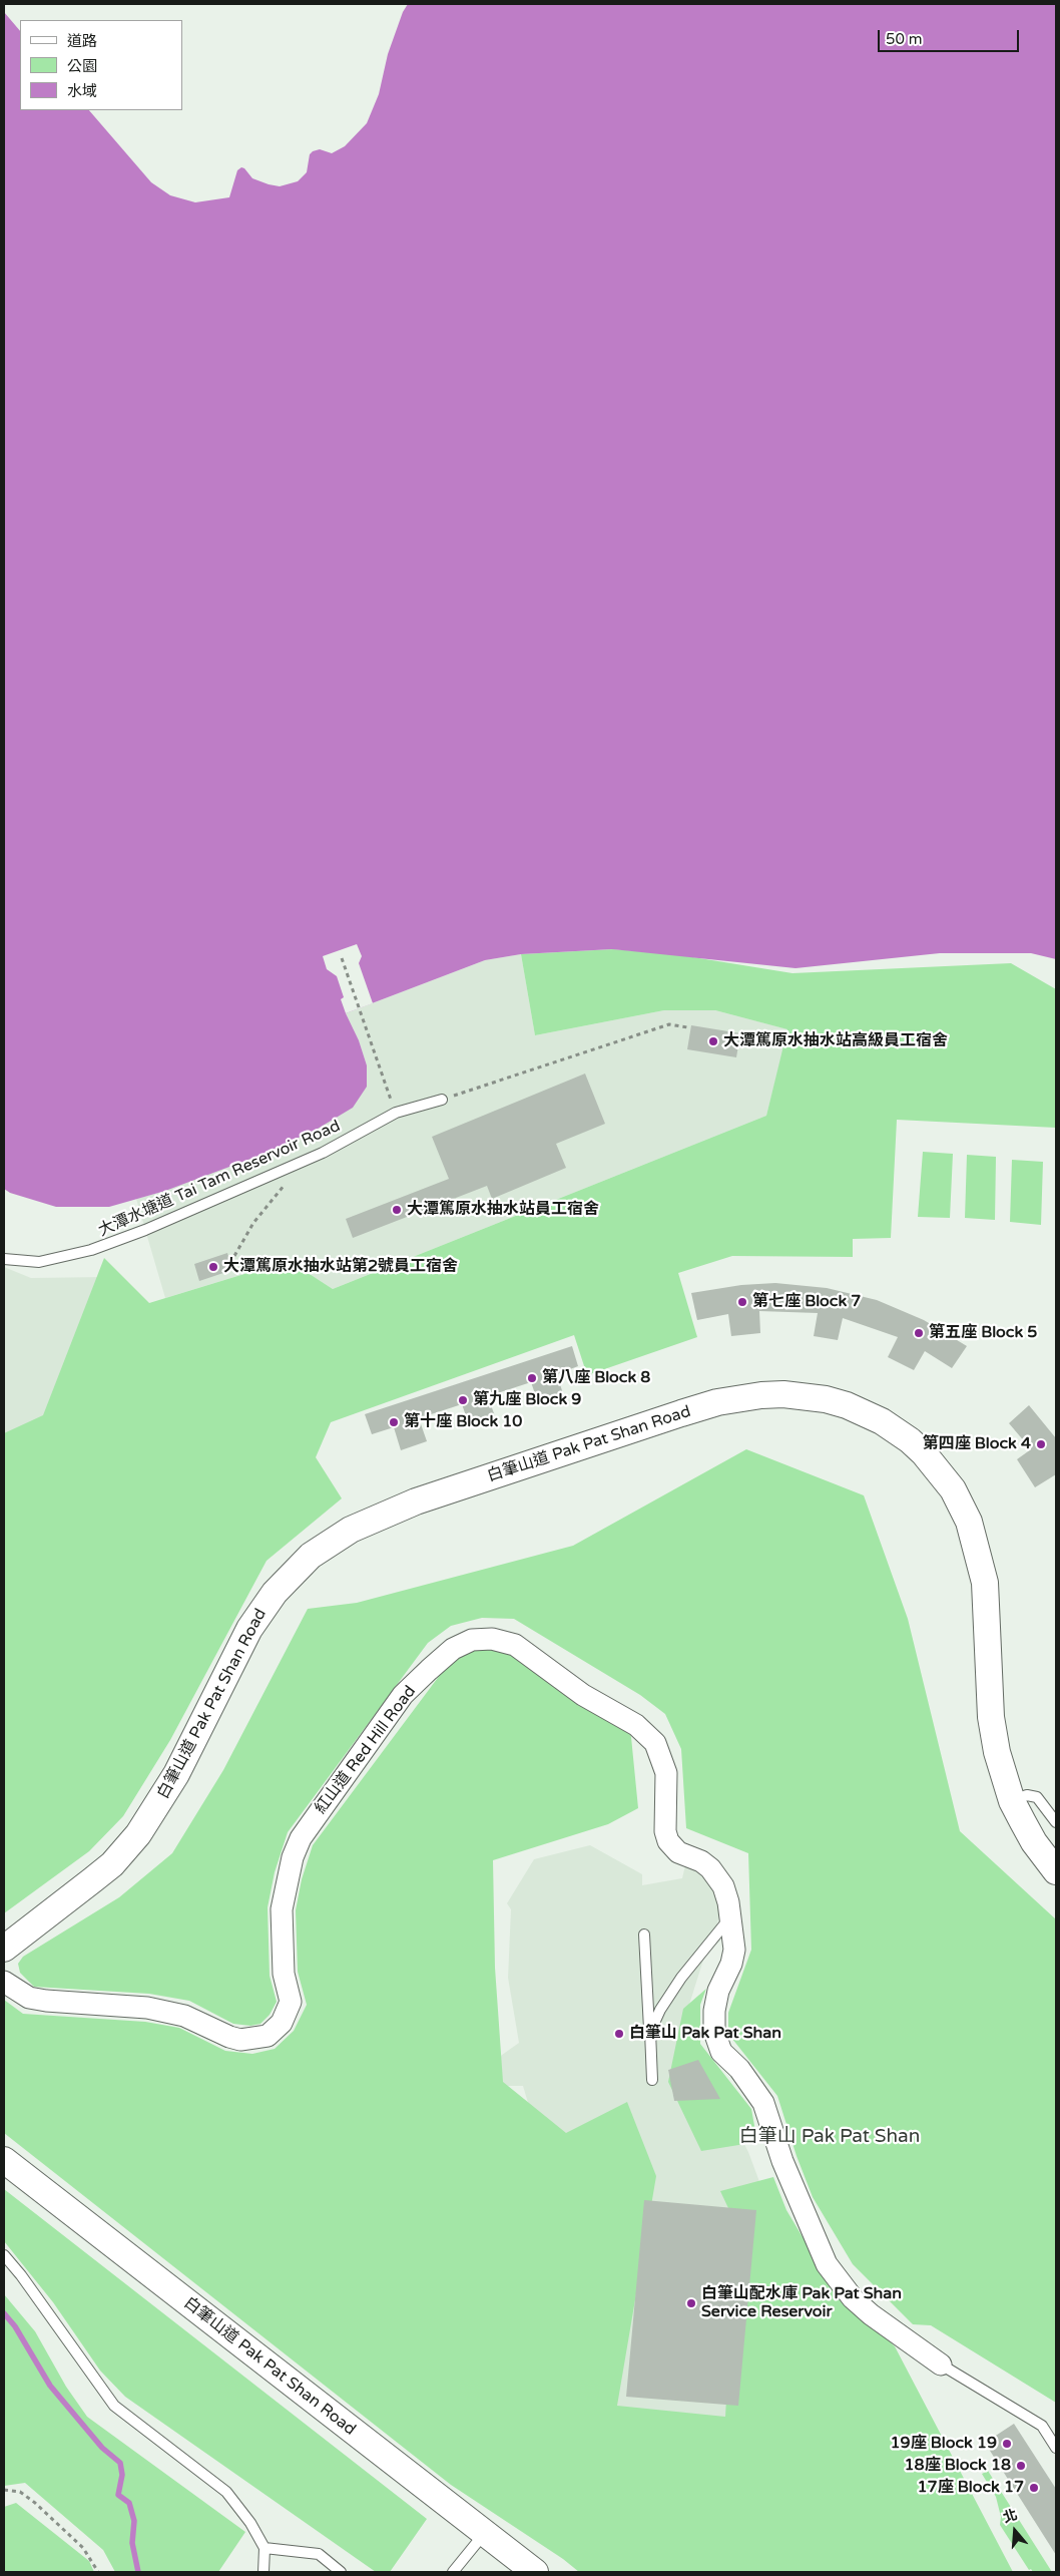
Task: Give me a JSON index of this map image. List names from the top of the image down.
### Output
{
  "streets": {
    "street": ["白筆山道 Pak Pat Shan Road", "紅山道 Red Hill Road"],
    "lane": ["大潭水塘道 Tai Tam Reservoir Road"]
  },
  "districts": ["白筆山 Pak Pat Shan"],
  "places": [
    "大潭篤原水抽水站高級員工宿舍",
    "大潭篤原水抽水站員工宿舍",
    "大潭篤原水抽水站第2號員工宿舍",
    "第七座 Block 7",
    "第五座 Block 5",
    "第八座 Block 8",
    "第九座 Block 9",
    "第十座 Block 10",
    "第四座 Block 4",
    "白筆山 Pak Pat Shan",
    "白筆山配水庫 Pak Pat Shan Service Reservoir",
    "19座 Block 19",
    "18座 Block 18",
    "17座 Block 17"
  ],
  "legend": ["道路", "公園", "水域"],
  "scale_bar": "50 m",
  "north": "top"
}
